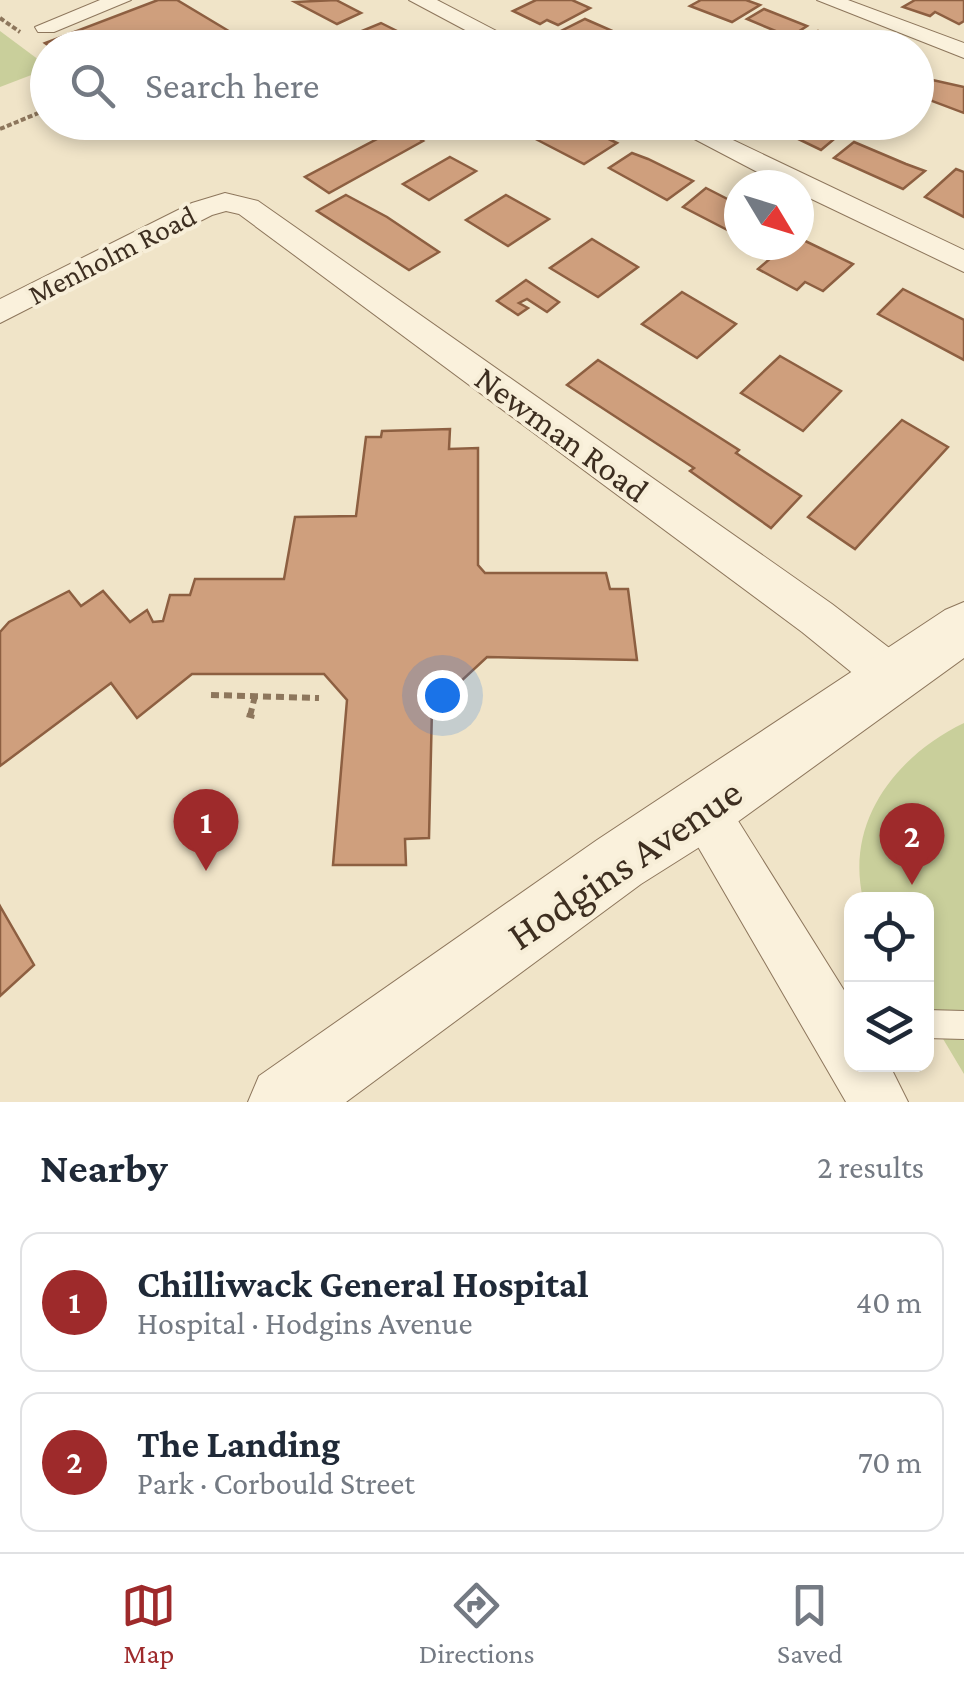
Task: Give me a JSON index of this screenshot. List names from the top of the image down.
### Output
{
  "streets": {
    "street": ["Menholm Road", "Newman Road", "Hodgins Avenue"]
  },
  "crossings": [
    ["Menholm Road", "Newman Road"],
    ["Newman Road", "Hodgins Avenue"]
  ],
  "north": "bottom right",
  "page": {
    "search": "Search here",
    "pins": ["1", "2"],
    "heading": ["Nearby", "2 results"],
    "list": [
      {
        "mark": "1",
        "name": "Chilliwack General Hospital",
        "note": "Hospital · Hodgins Avenue",
        "value": "40 m"
      },
      {
        "mark": "2",
        "name": "The Landing",
        "note": "Park · Corbould Street",
        "value": "70 m"
      }
    ],
    "nav": ["Map", "Directions", "Saved"]
  }
}
